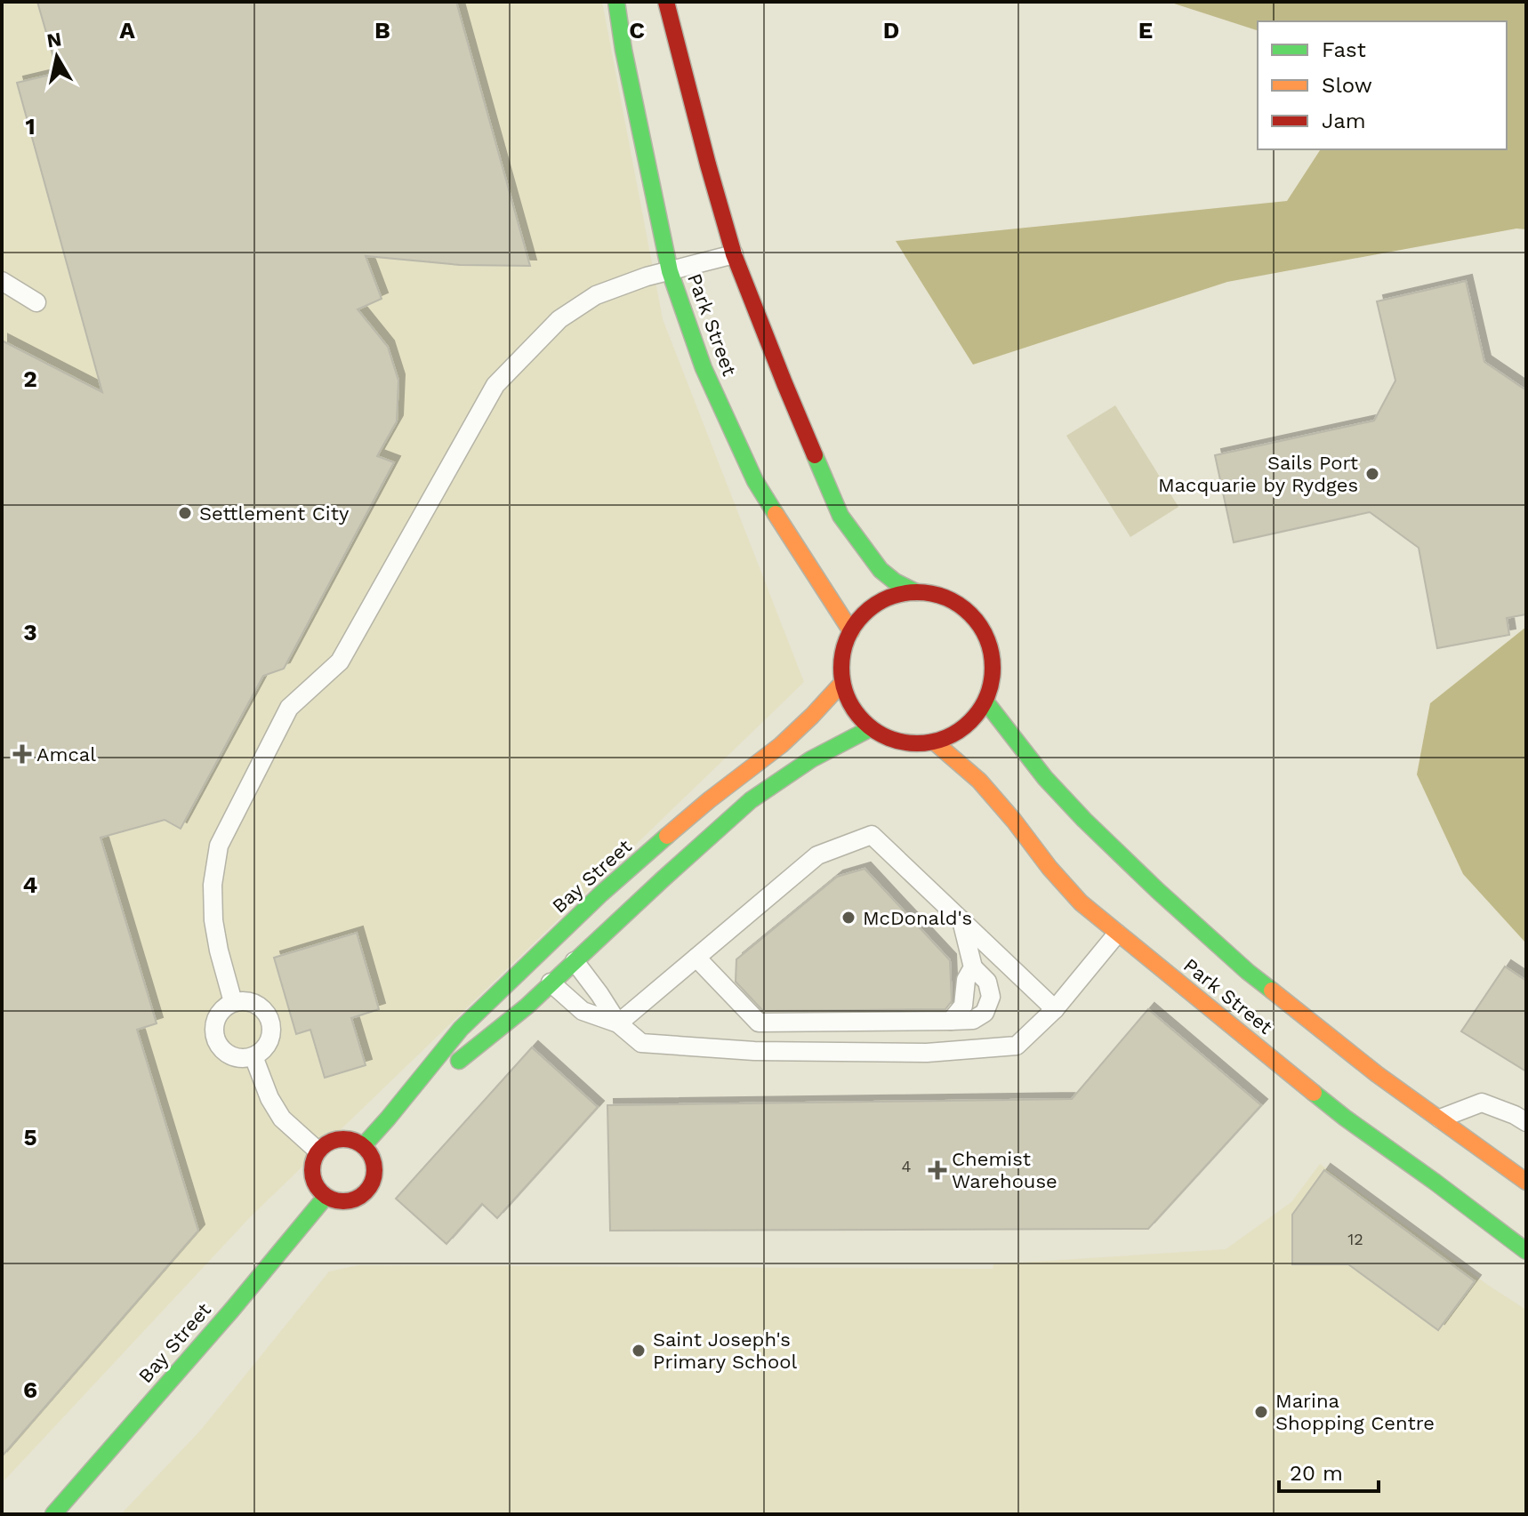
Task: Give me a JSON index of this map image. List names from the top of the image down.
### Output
{
  "streets": {
    "street": ["Park Street", "Bay Street"]
  },
  "crossings": [
    ["Park Street", "Bay Street"]
  ],
  "places": {
    "other": [
      "Sails Port Macquarie by Rydges",
      "Settlement City",
      "McDonald's",
      "Saint Joseph's Primary School",
      "Marina Shopping Centre"
    ],
    "health": ["Amcal", "Chemist Warehouse"]
  },
  "house_numbers": ["4", "12"],
  "legend": ["Fast", "Slow", "Jam"],
  "scale_bar": "20 m",
  "north": "top",
  "grid": {
    "columns": [
      "A",
      "B",
      "C",
      "D",
      "E"
    ],
    "rows": [
      "1",
      "2",
      "3",
      "4",
      "5",
      "6"
    ]
  }
}
